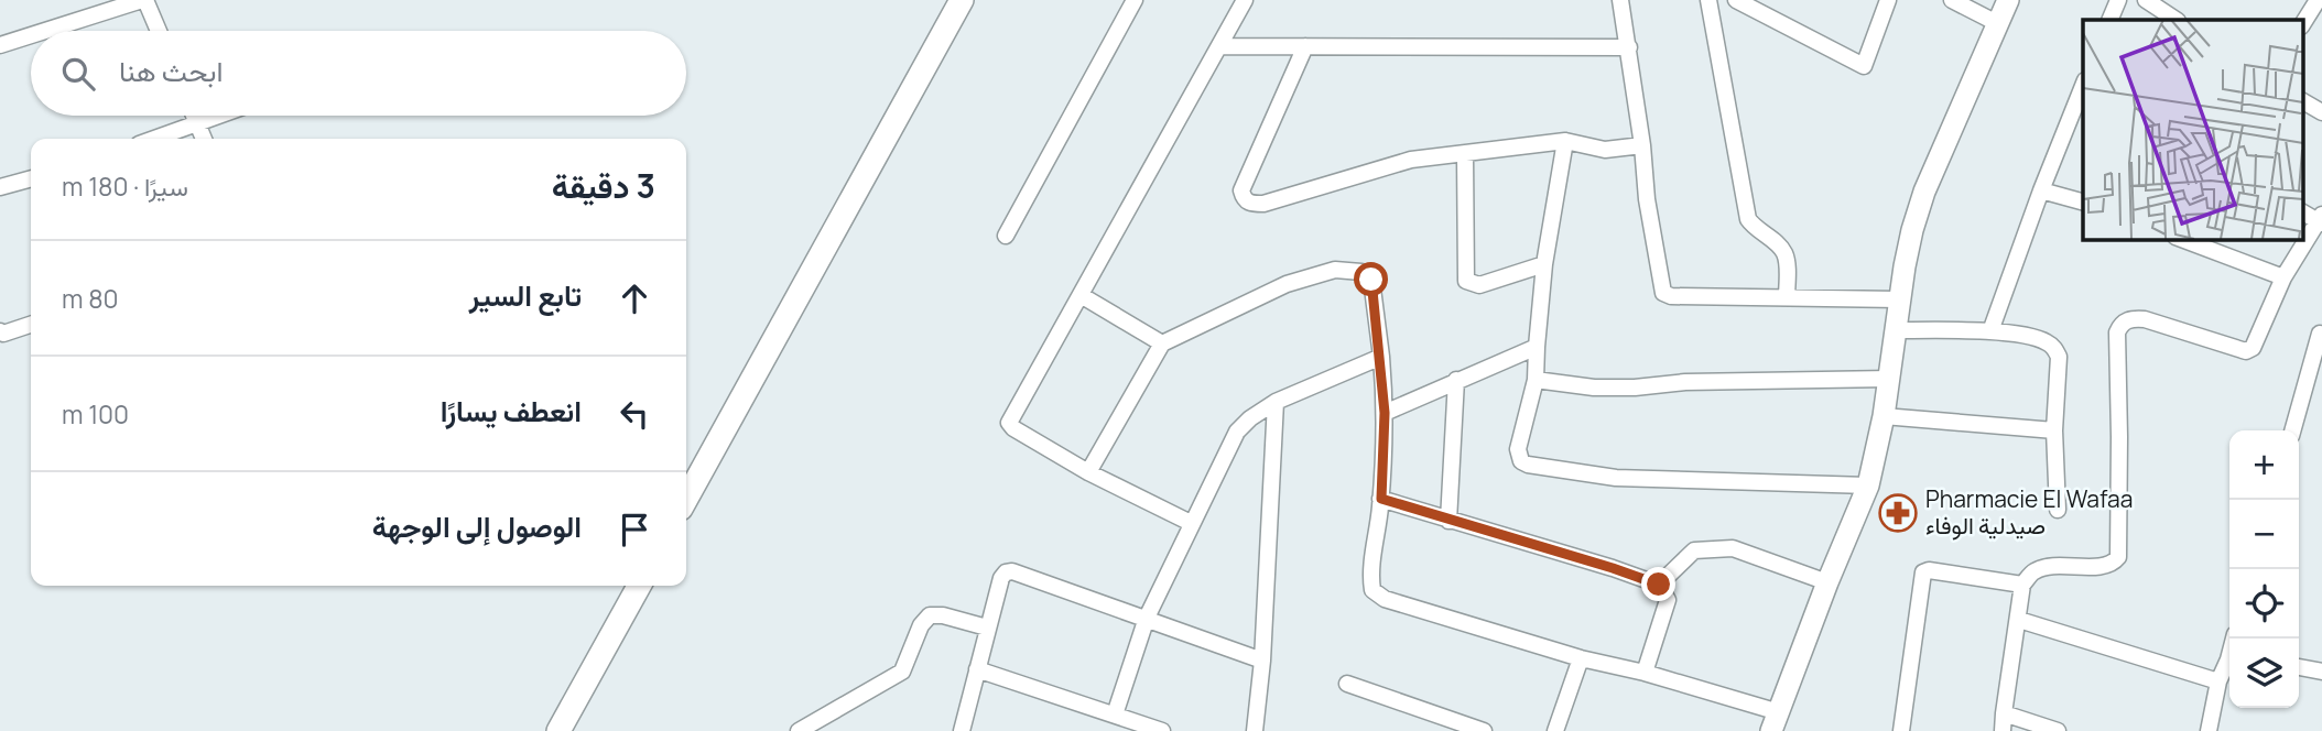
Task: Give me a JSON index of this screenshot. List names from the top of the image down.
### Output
{
  "places": {
    "pharmacy": ["Pharmacie El Wafaa صيدلية الوفاء"]
  },
  "page": {
    "search": "ابحث هنا",
    "heading": ["3 دقيقة", "سيرًا · 180 m"],
    "list": [
      ["تابع السير", "80 m"],
      ["انعطف يسارًا", "100 m"],
      "الوصول إلى الوجهة"
    ],
    "map_buttons": ["+", "−"]
  }
}
